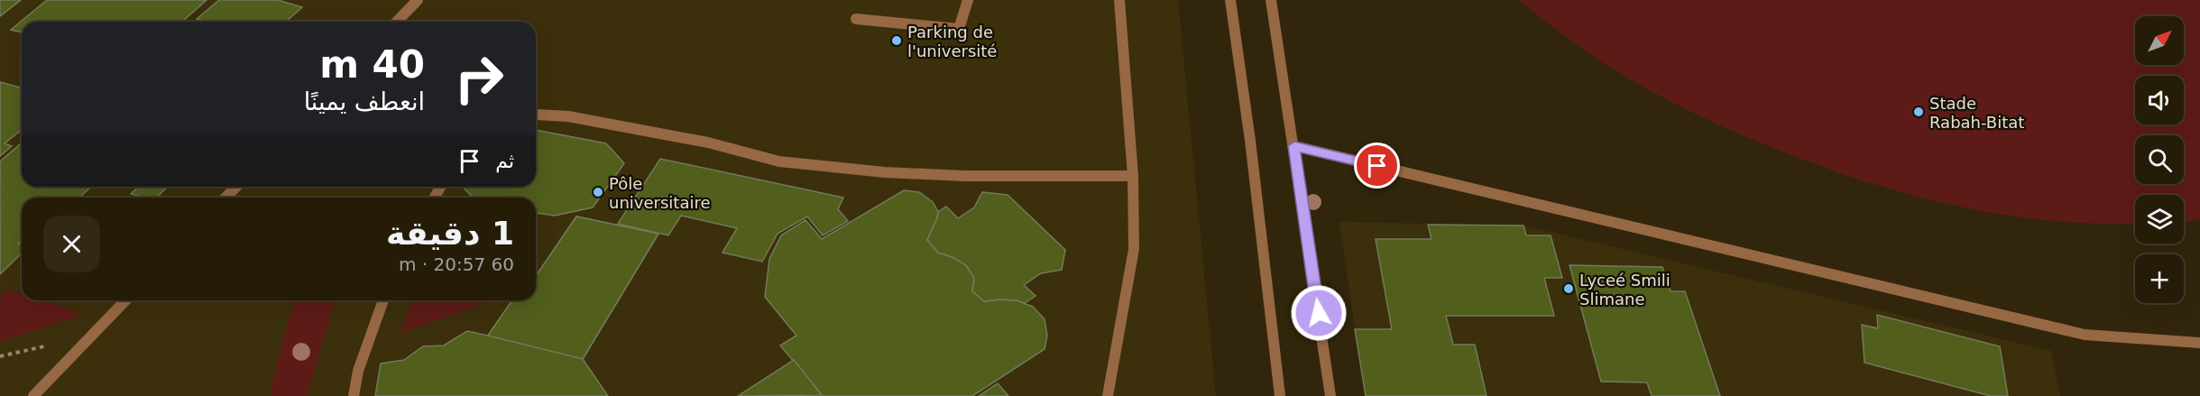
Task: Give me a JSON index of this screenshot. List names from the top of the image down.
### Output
{
  "places": [
    "Parking de l'université",
    "Stade Rabah-Bitat",
    "Pôle universitaire",
    "Lyceé Smili Slimane"
  ],
  "north": "top right",
  "page": {
    "map_buttons": "+",
    "turn": ["40 m", "انعطف يمينًا"],
    "then": "ثم",
    "heading": ["1 دقيقة", "60 m · 20:57"]
  }
}
